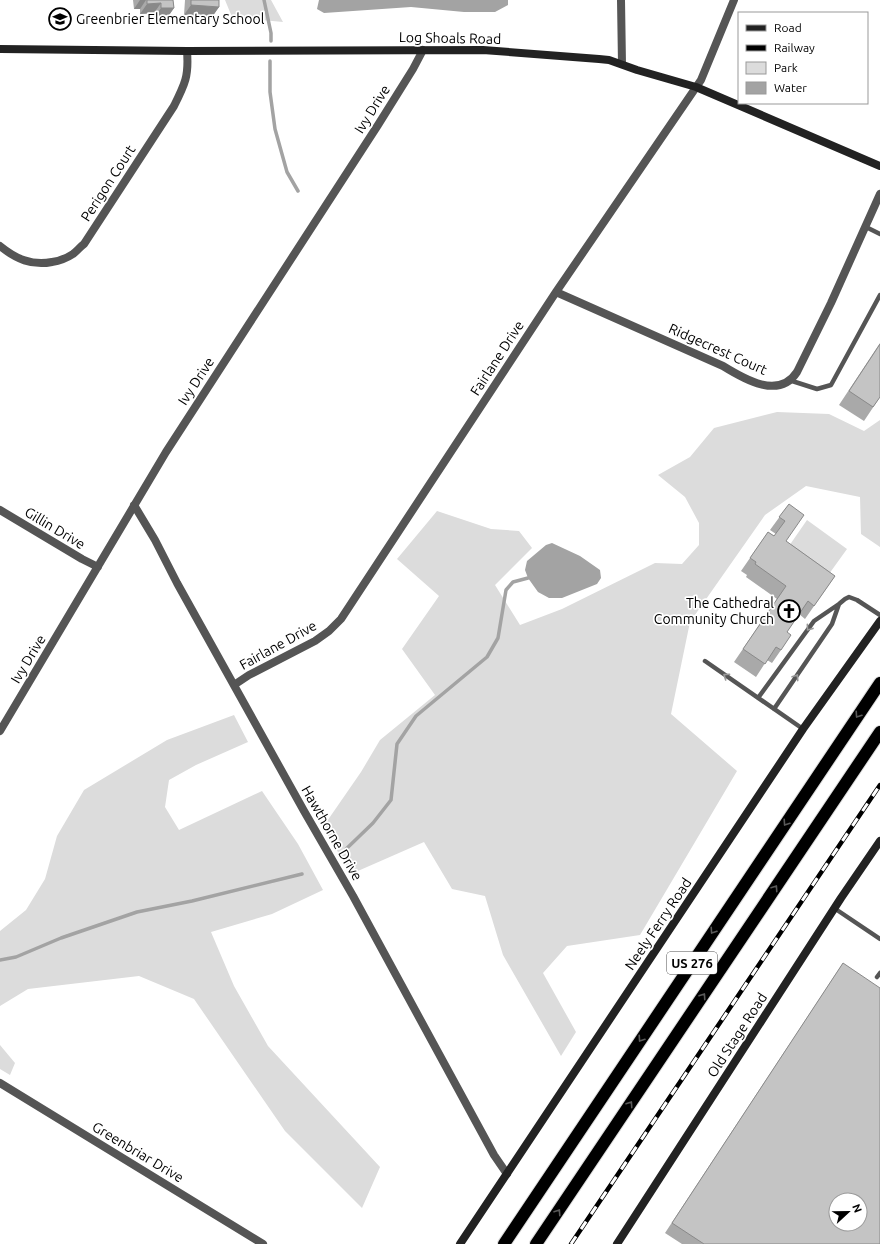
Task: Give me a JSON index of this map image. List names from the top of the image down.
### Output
{
  "streets": {
    "highway": ["US 276"],
    "street": [
      "Log Shoals Road",
      "Ivy Drive",
      "Perigon Court",
      "Ridgecrest Court",
      "Fairlane Drive",
      "Gillin Drive",
      "Hawthorne Drive",
      "Neely Ferry Road",
      "Old Stage Road",
      "Greenbriar Drive"
    ]
  },
  "crossings": [
    ["Log Shoals Road", "Ivy Drive"],
    ["Log Shoals Road", "Perigon Court"],
    ["Log Shoals Road", "Fairlane Drive"],
    ["Ivy Drive", "Gillin Drive"],
    ["Ivy Drive", "Hawthorne Drive"],
    ["Ridgecrest Court", "Fairlane Drive"],
    ["Fairlane Drive", "Hawthorne Drive"],
    ["Hawthorne Drive", "Neely Ferry Road"]
  ],
  "places": {
    "school or university": ["Greenbrier Elementary School"],
    "church": ["The Cathedral Community Church"]
  },
  "legend": [
    "Road",
    "Railway",
    "Park",
    "Water"
  ],
  "north": "right"
}
